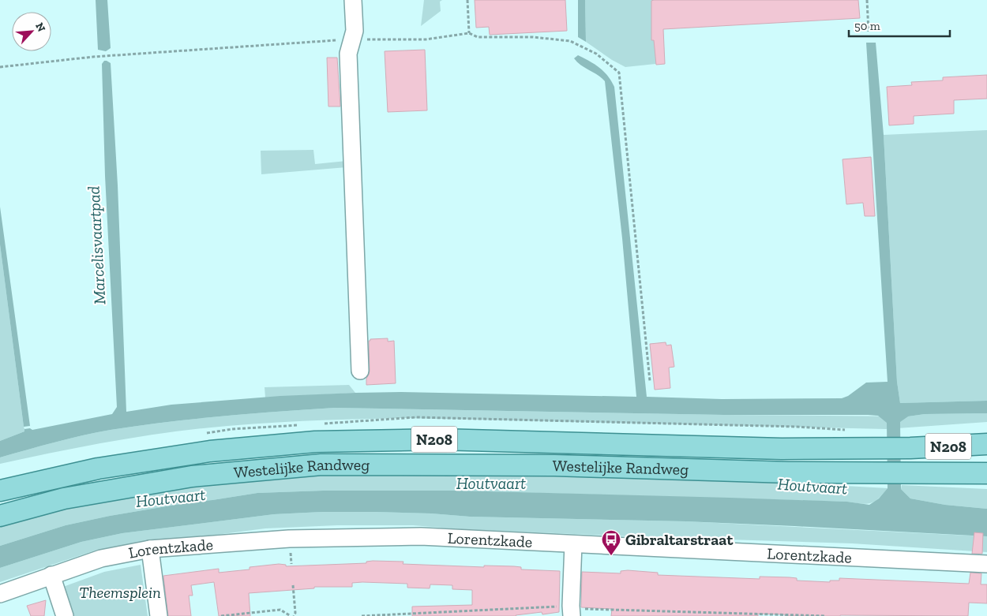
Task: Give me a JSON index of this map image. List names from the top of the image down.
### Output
{
  "streets": {
    "main road": ["N208", "Westelijke Randweg"],
    "street": ["Lorentzkade"]
  },
  "water": ["Marcelisvaartpad", "Houtvaart"],
  "parks": ["Theemsplein"],
  "places": {
    "bus stop": ["Gibraltarstraat"]
  },
  "scale_bar": "50 m",
  "north": "top right"
}
